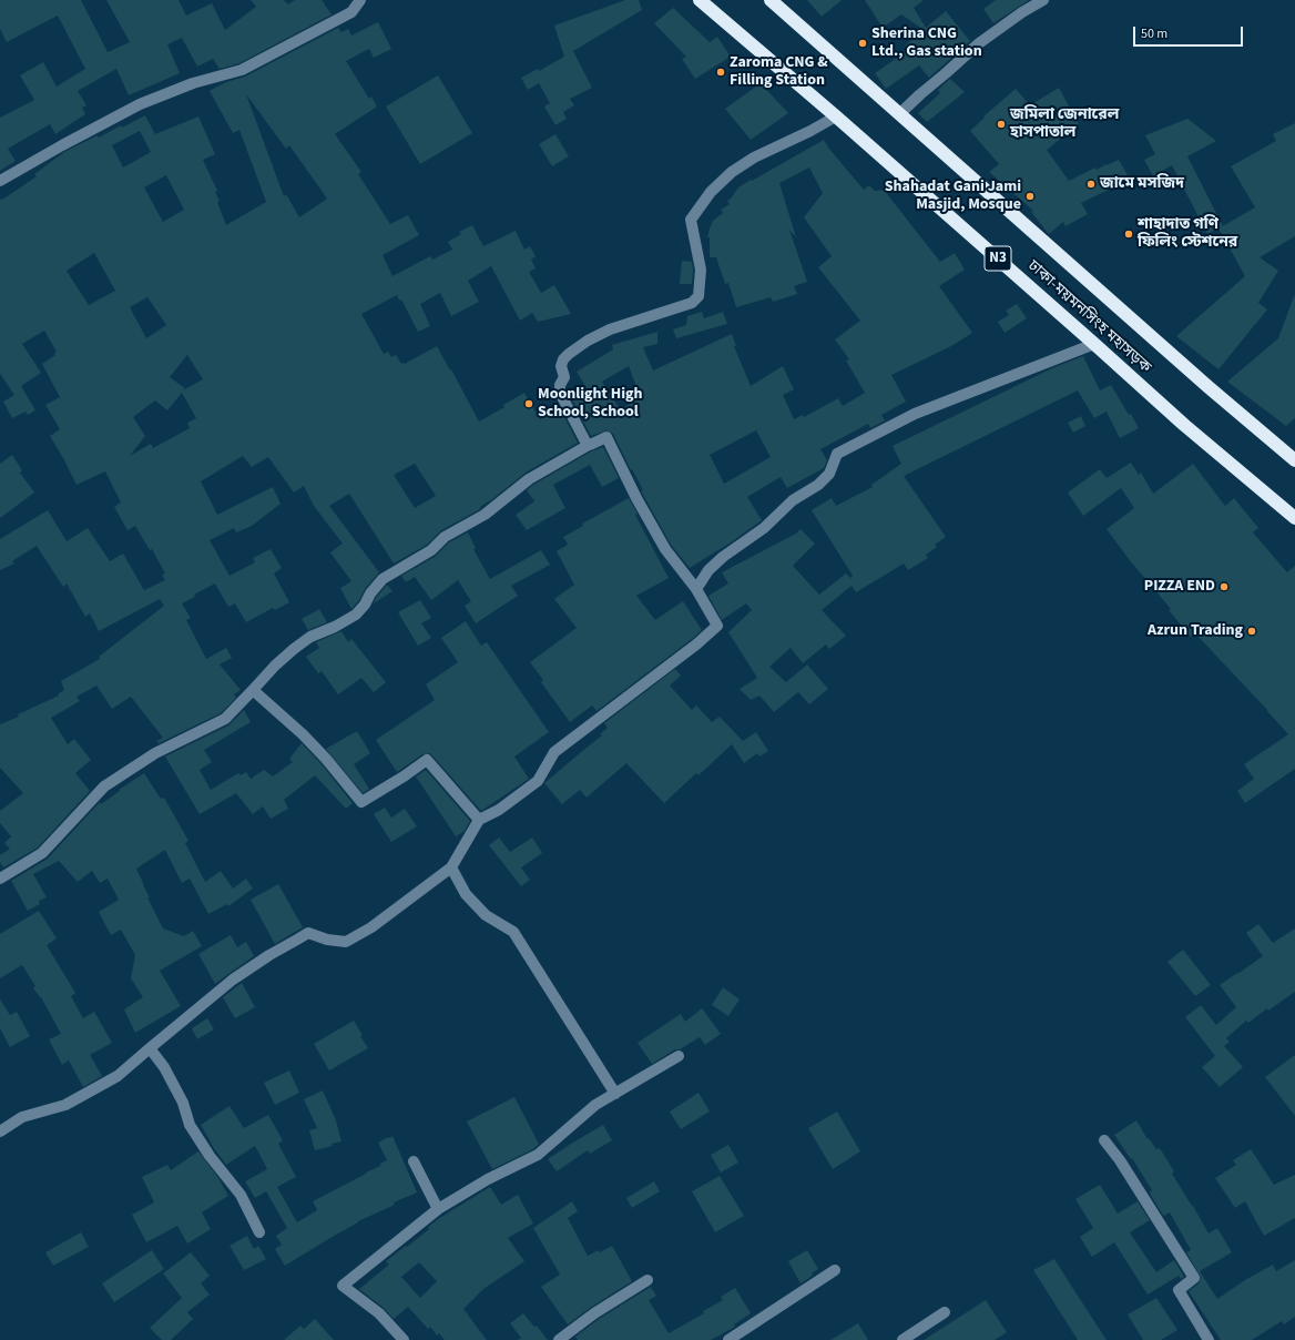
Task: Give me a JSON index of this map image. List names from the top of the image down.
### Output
{
  "streets": {
    "highway": ["N3", "ঢাকা-ময়মনসিংহ মহাসড়ক"]
  },
  "places": [
    "Sherina CNG Ltd., Gas station",
    "Zaroma CNG & Filling Station",
    "জমিলা জেনারেল হাসপাতাল",
    "জামে মসজিদ",
    "Shahadat Gani Jami Masjid, Mosque",
    "শাহাদাত গণি ফিলিং স্টেশনের",
    "Moonlight High School, School",
    "PIZZA END",
    "Azrun Trading"
  ],
  "scale_bar": "50 m"
}
